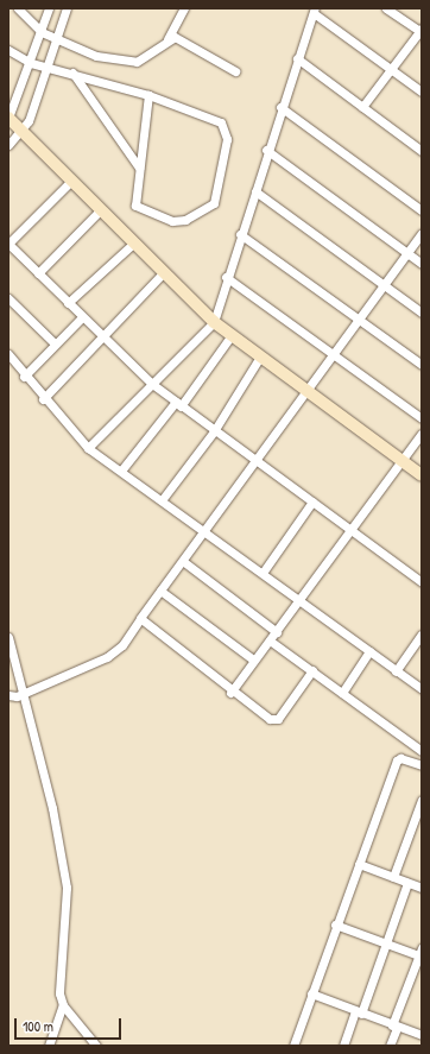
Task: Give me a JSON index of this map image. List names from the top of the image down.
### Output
{
  "scale_bar": "100 m"
}
